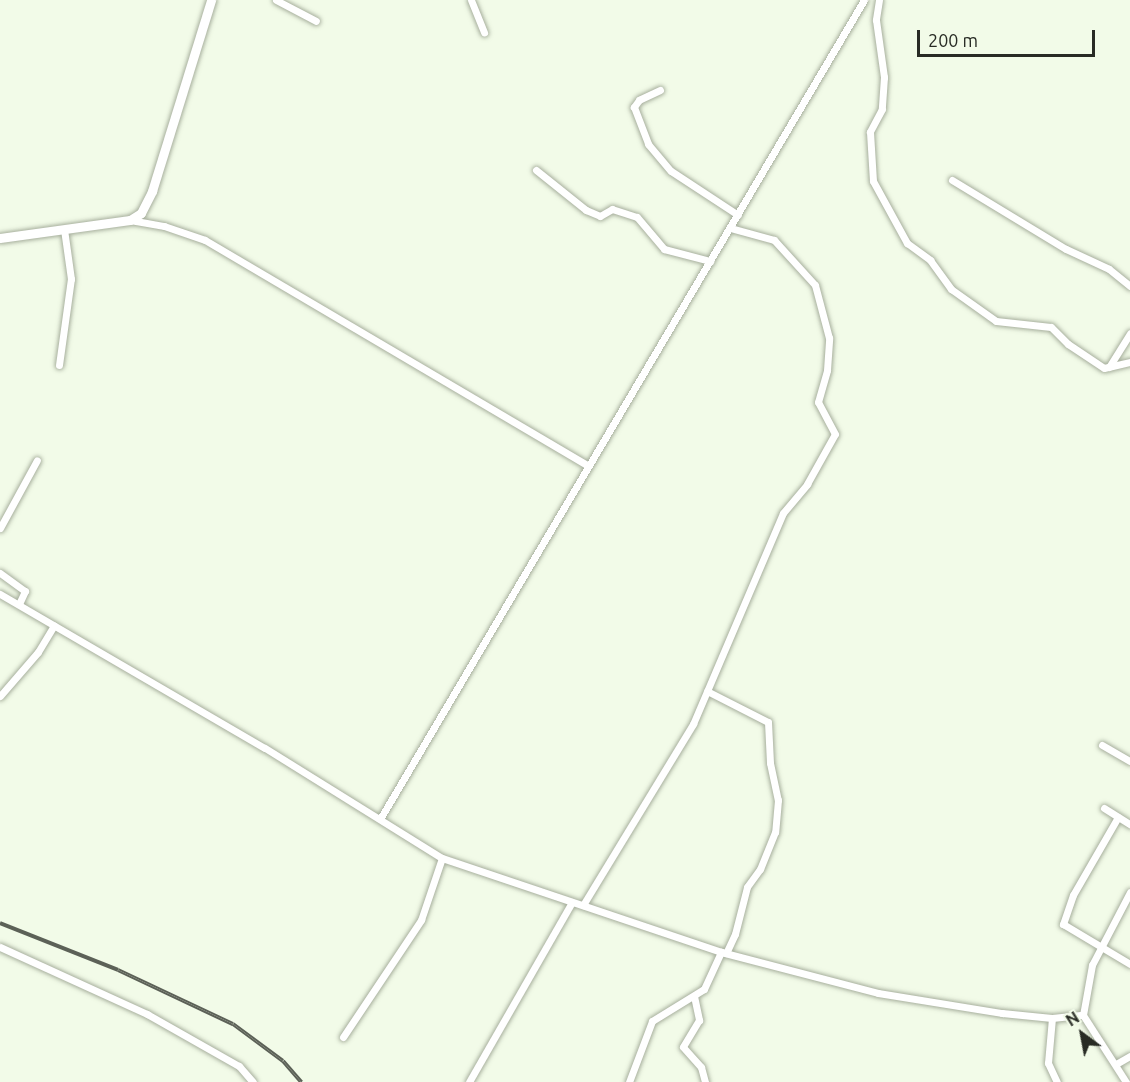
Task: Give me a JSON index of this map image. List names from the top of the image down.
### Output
{
  "scale_bar": "200 m",
  "north": "top left"
}
